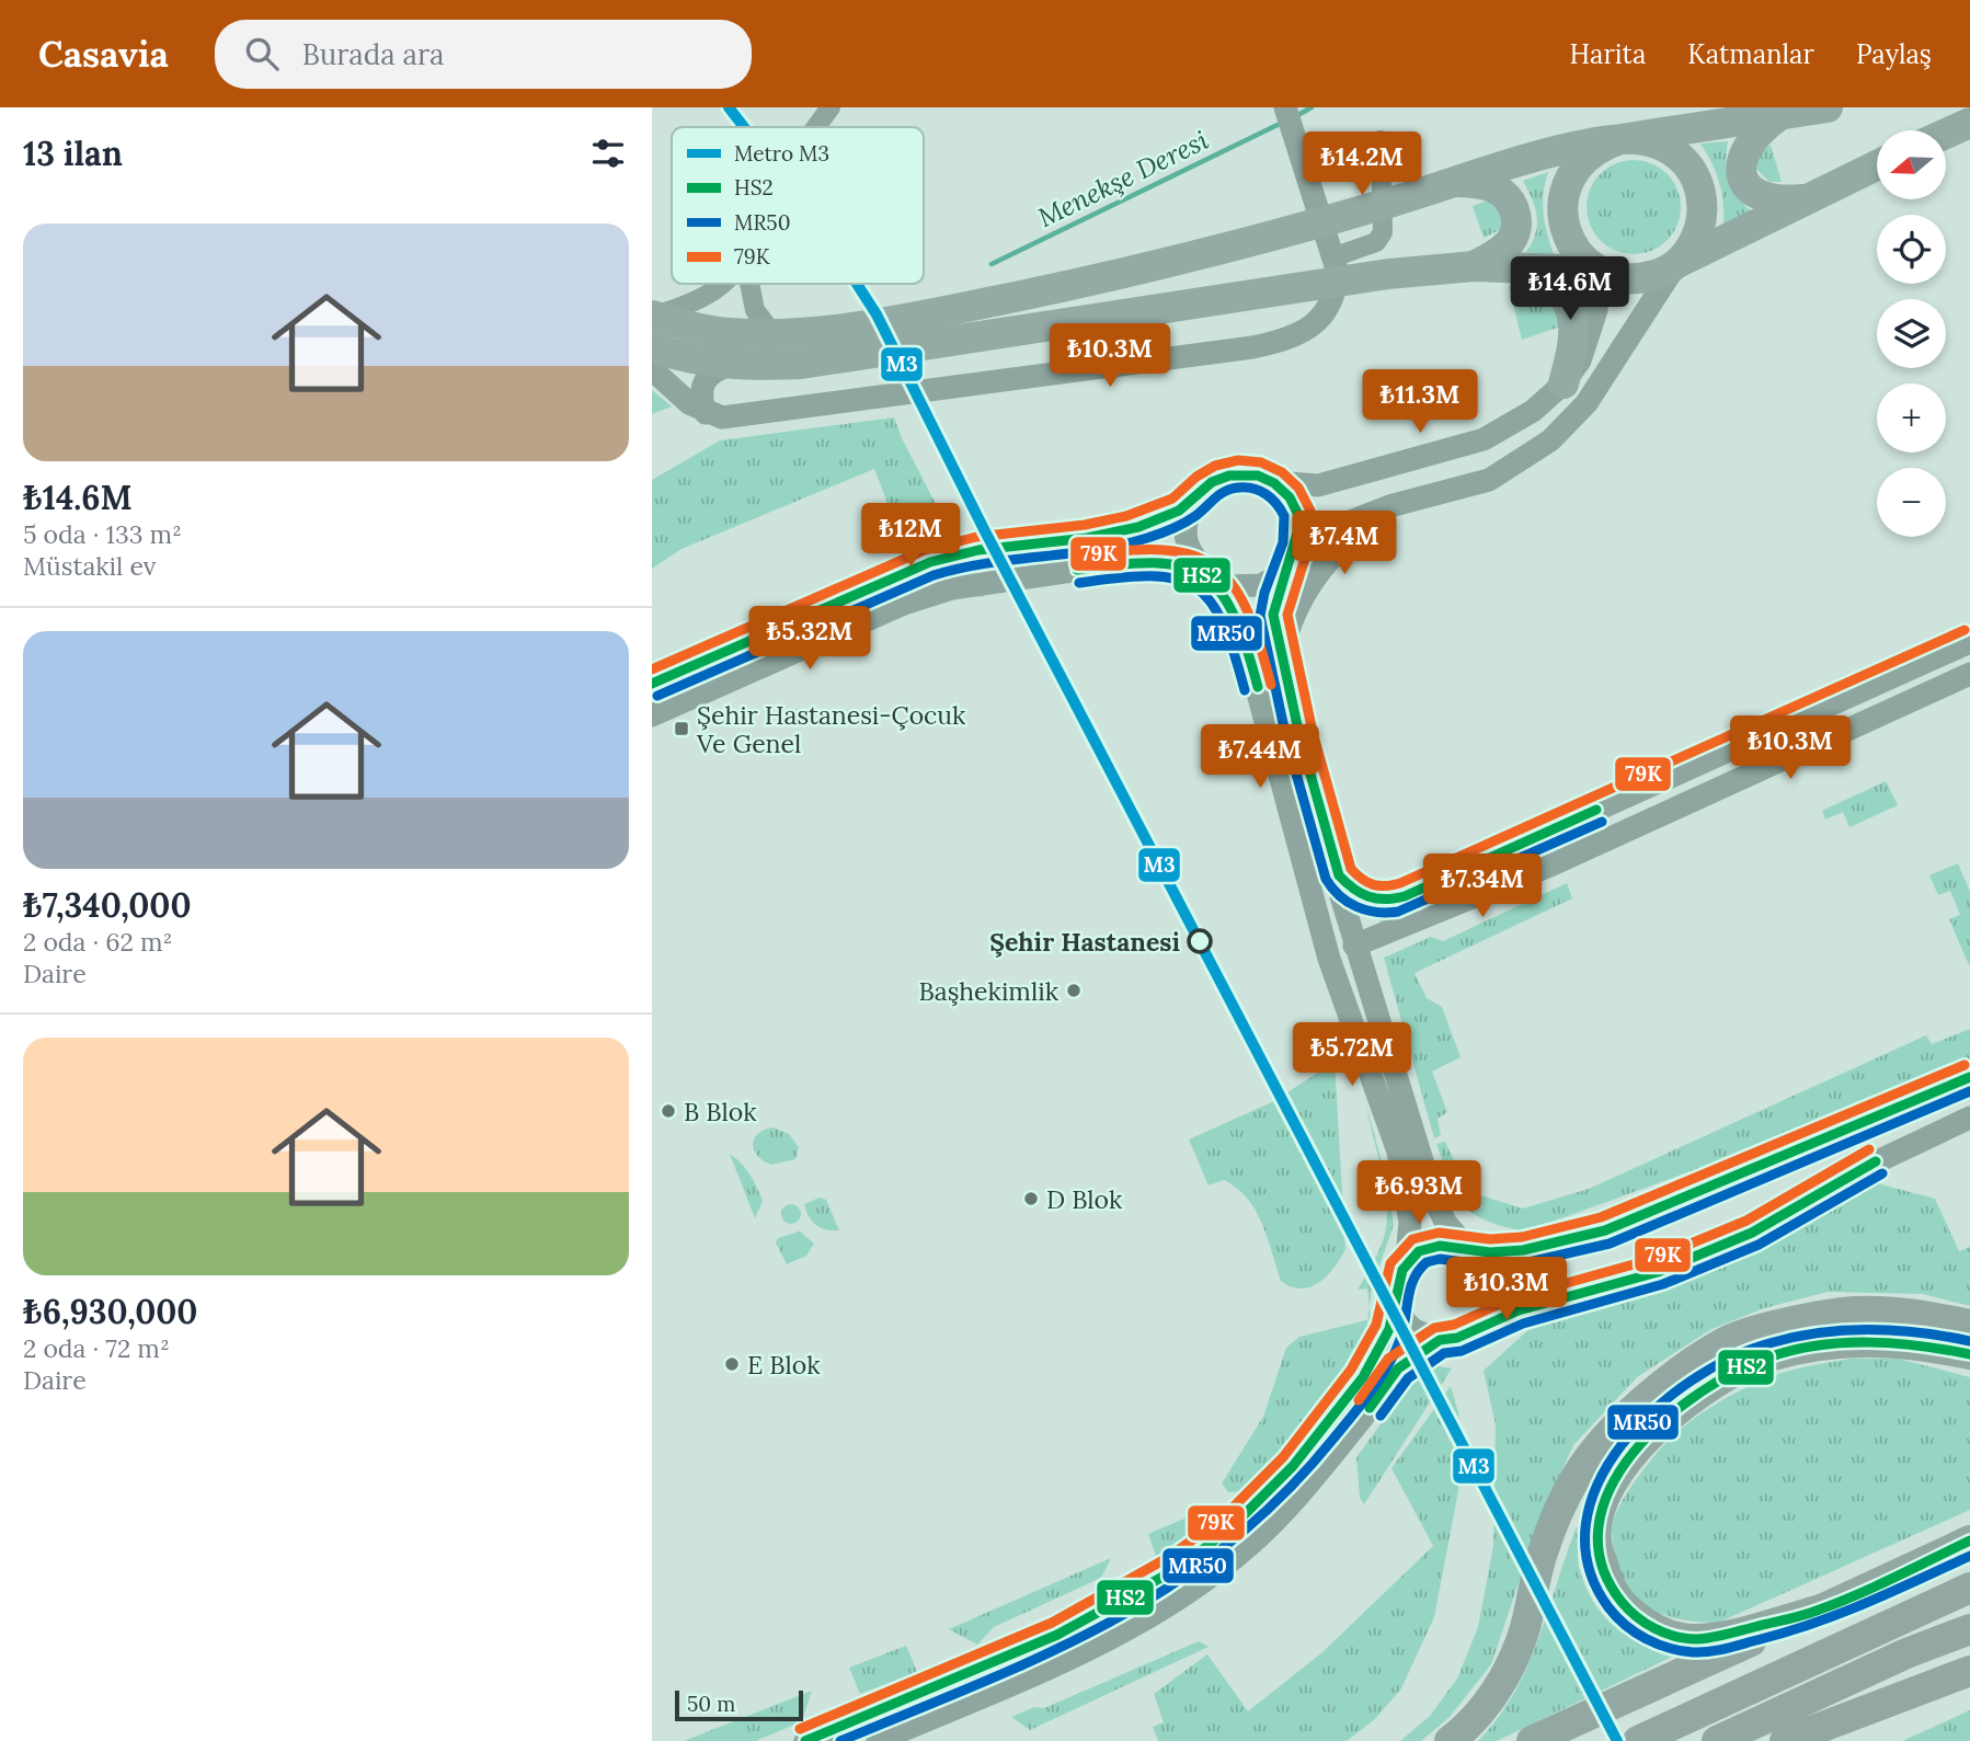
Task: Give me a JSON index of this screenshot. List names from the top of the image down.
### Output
{
  "water": ["Menekşe Deresi"],
  "places": {
    "transit": ["Şehir Hastanesi-Çocuk Ve Genel"],
    "other": [
      "Şehir Hastanesi",
      "Başhekimlik",
      "B Blok",
      "D Blok",
      "E Blok"
    ]
  },
  "lines": [
    "metro line M3",
    "transit line 79K",
    "transit line HS2",
    "transit line MR50"
  ],
  "legend": [
    "Metro M3",
    "HS2",
    "MR50",
    "79K"
  ],
  "scale_bar": "50 m",
  "north": "left",
  "page": {
    "header": "Casavia",
    "search": "Burada ara",
    "nav": ["Harita", "Katmanlar", "Paylaş"],
    "heading": "13 ilan",
    "map_buttons": ["+", "−"],
    "price": [
      "₺14.2M",
      "₺14.6M",
      "₺10.3M",
      "₺11.3M",
      "₺12M",
      "₺7.4M",
      "₺5.32M",
      "₺10.3M",
      "₺7.44M",
      "₺7.34M",
      "₺5.72M",
      "₺6.93M",
      "₺10.3M"
    ],
    "list": [
      {
        "name": "₺14.6M",
        "note": "5 oda · 133 m² · Müstakil ev"
      },
      {
        "name": "₺7,340,000",
        "note": "2 oda · 62 m² · Daire"
      },
      {
        "name": "₺6,930,000",
        "note": "2 oda · 72 m² · Daire"
      }
    ],
    "scale": "50 m"
  }
}
